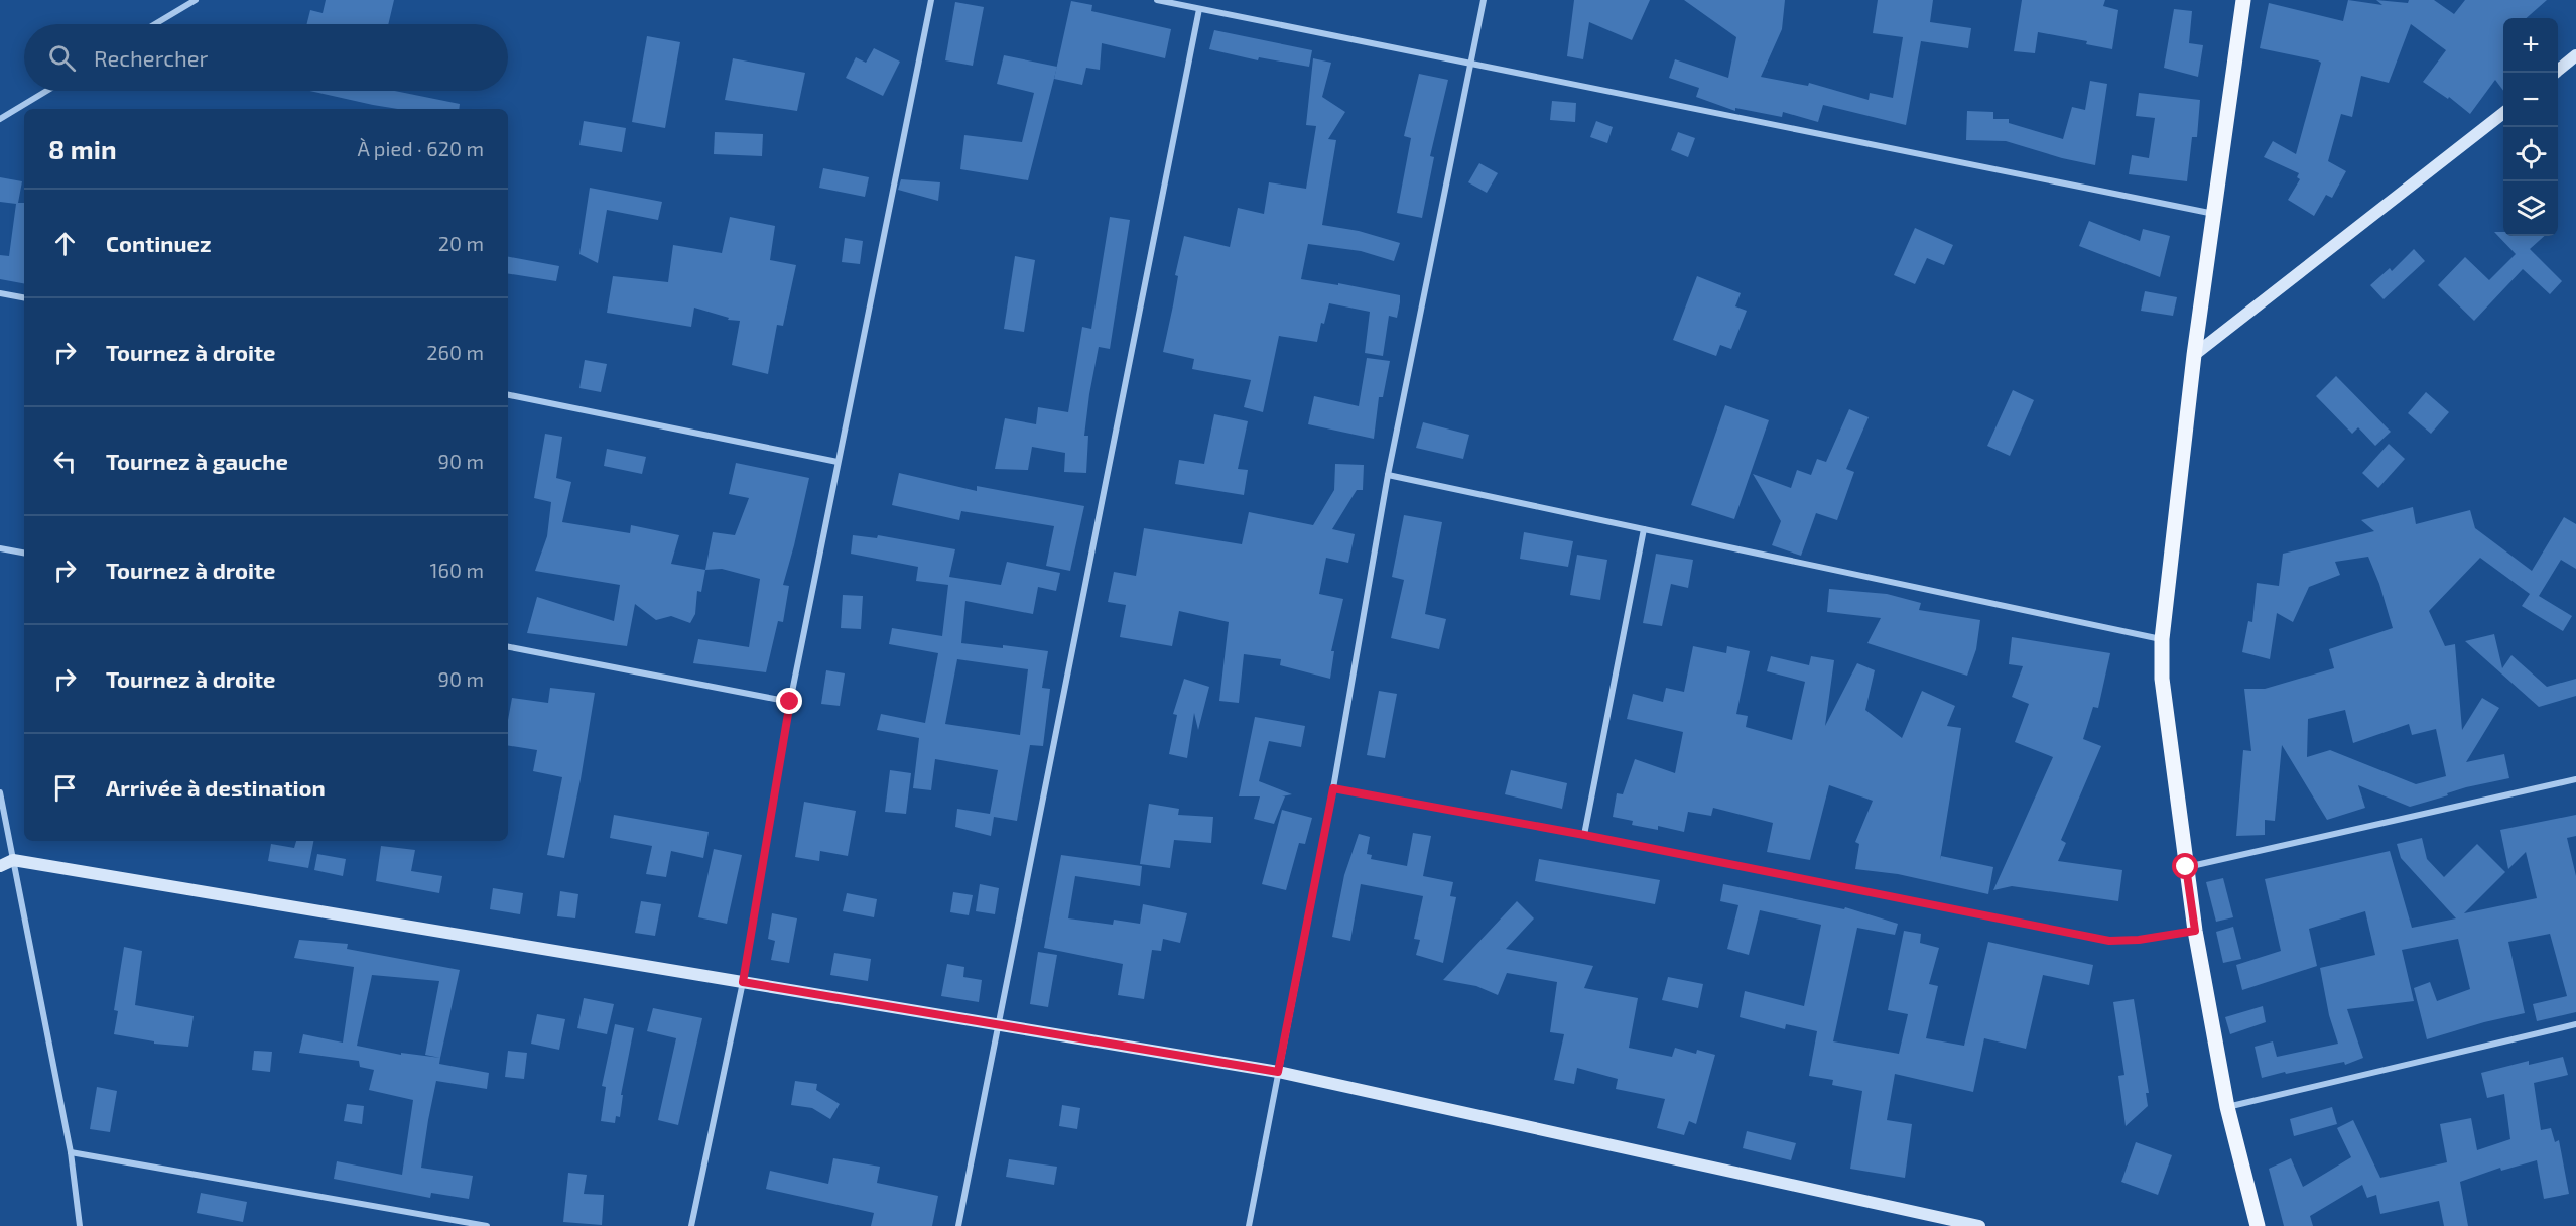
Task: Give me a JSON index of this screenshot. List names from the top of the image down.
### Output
{
  "page": {
    "map_buttons": ["+", "−"],
    "search": "Rechercher",
    "heading": ["8 min", "À pied · 620 m"],
    "list": [
      ["Continuez", "20 m"],
      ["Tournez à droite", "260 m"],
      ["Tournez à gauche", "90 m"],
      ["Tournez à droite", "160 m"],
      ["Tournez à droite", "90 m"],
      "Arrivée à destination"
    ]
  }
}
